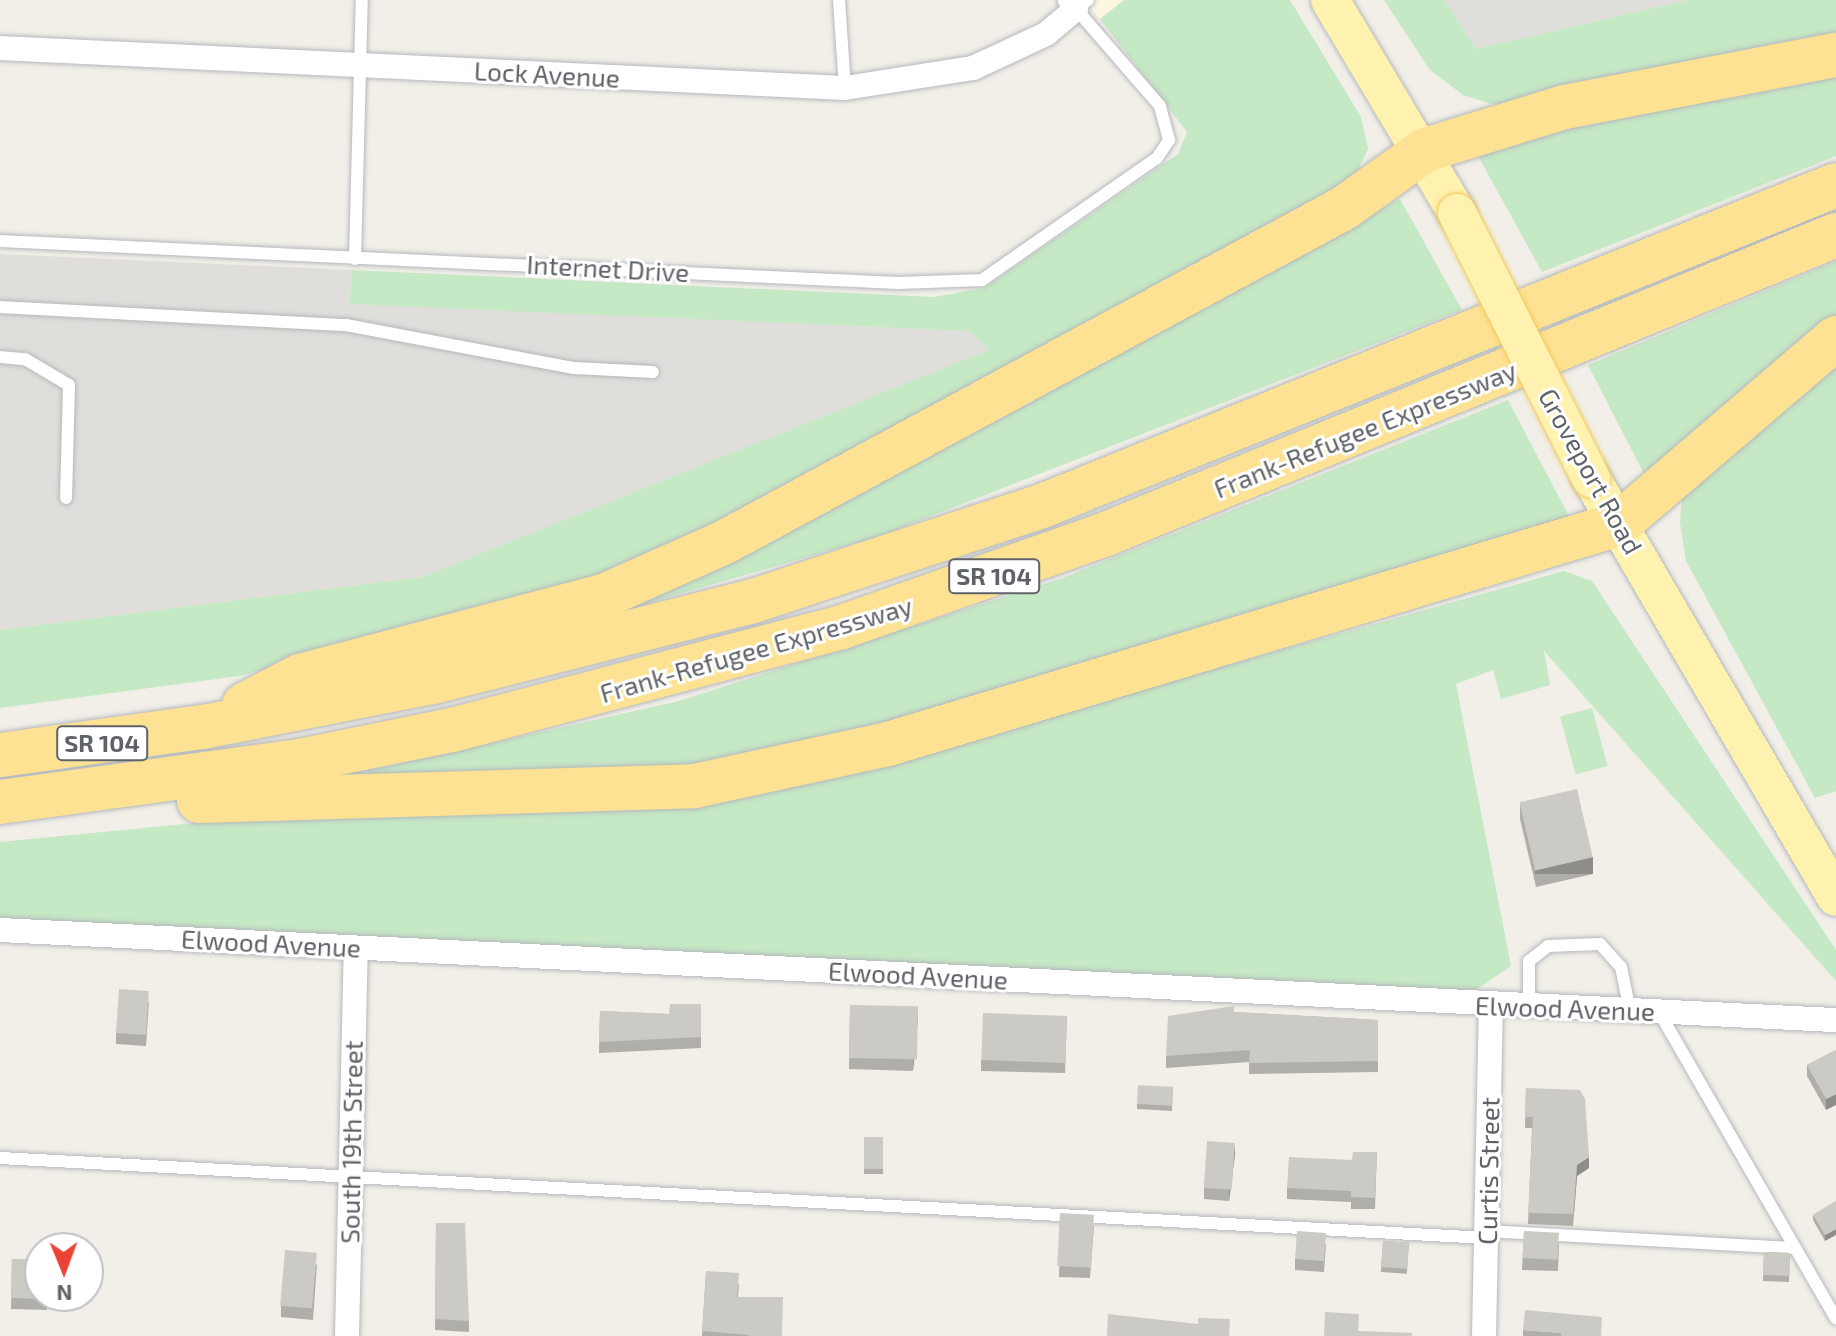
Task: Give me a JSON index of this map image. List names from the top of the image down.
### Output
{
  "streets": {
    "highway": ["Frank-Refugee Expressway", "SR 104"],
    "main road": ["Groveport Road"],
    "street": [
      "Lock Avenue",
      "Elwood Avenue",
      "South 19th Street",
      "Curtis Street"
    ],
    "lane": ["Internet Drive"]
  },
  "crossings": [
    ["Lock Avenue", "Internet Drive"],
    ["Elwood Avenue", "South 19th Street"],
    ["Elwood Avenue", "Curtis Street"]
  ],
  "north": "bottom"
}
